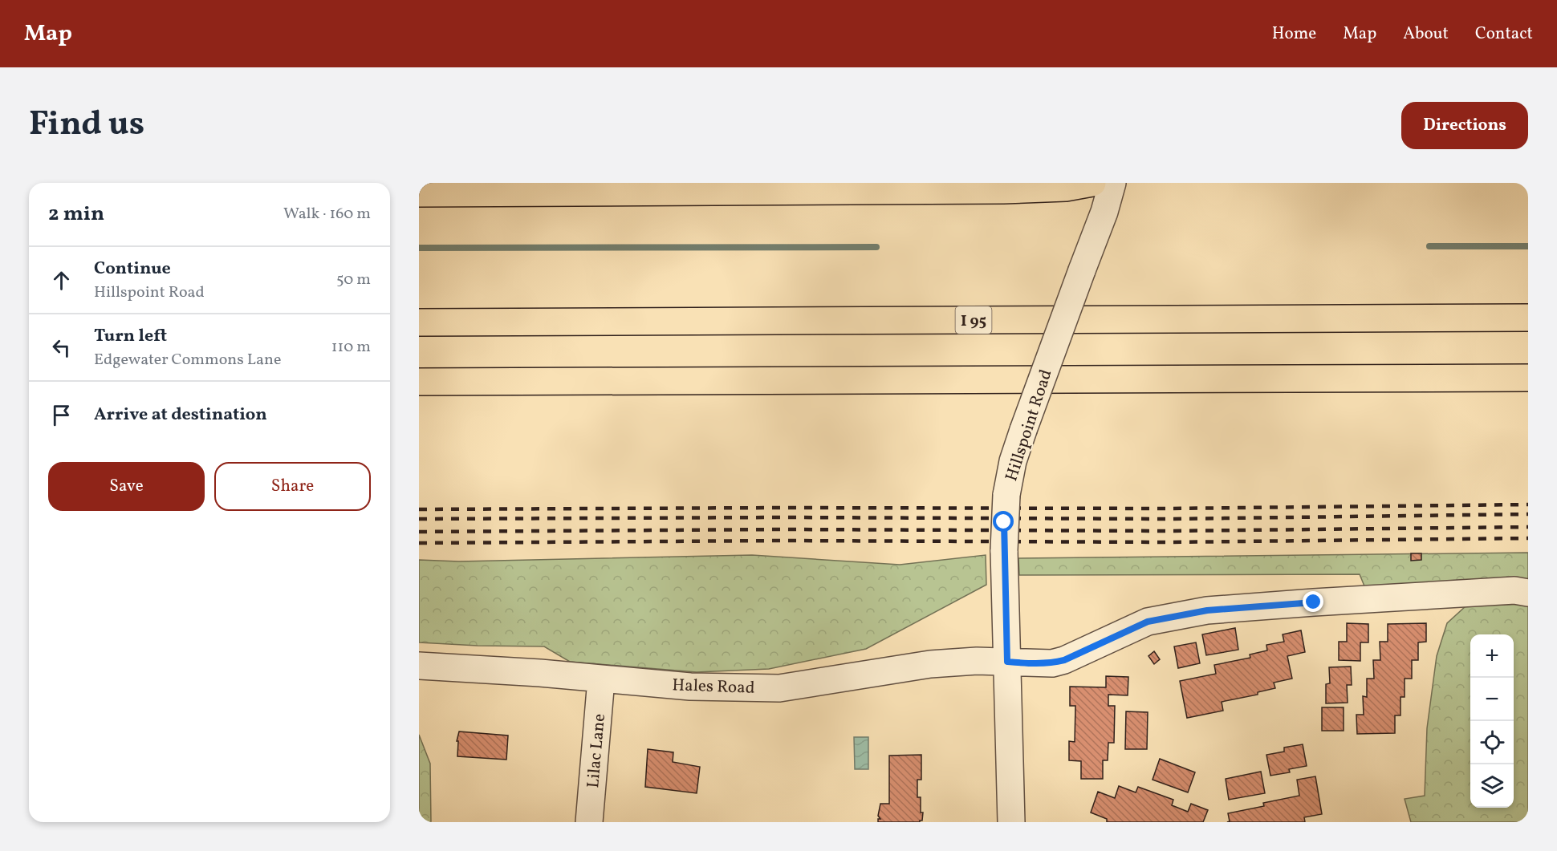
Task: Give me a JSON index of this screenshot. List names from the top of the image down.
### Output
{
  "streets": {
    "main road": ["I 95"],
    "street": ["Hillspoint Road", "Hales Road", "Lilac Lane"]
  },
  "crossings": [
    ["Hillspoint Road", "Hales Road"],
    ["Hales Road", "Lilac Lane"]
  ],
  "page": {
    "header": "Map",
    "nav": [
      "Home",
      "Map",
      "About",
      "Contact"
    ],
    "title": "Find us",
    "buttons": [
      "Directions",
      ["Save", "Share"]
    ],
    "heading": ["2 min", "Walk · 160 m"],
    "list": [
      ["Continue", "Hillspoint Road", "50 m"],
      ["Turn left", "Edgewater Commons Lane", "110 m"],
      "Arrive at destination"
    ],
    "map_buttons": ["+", "−"]
  }
}
